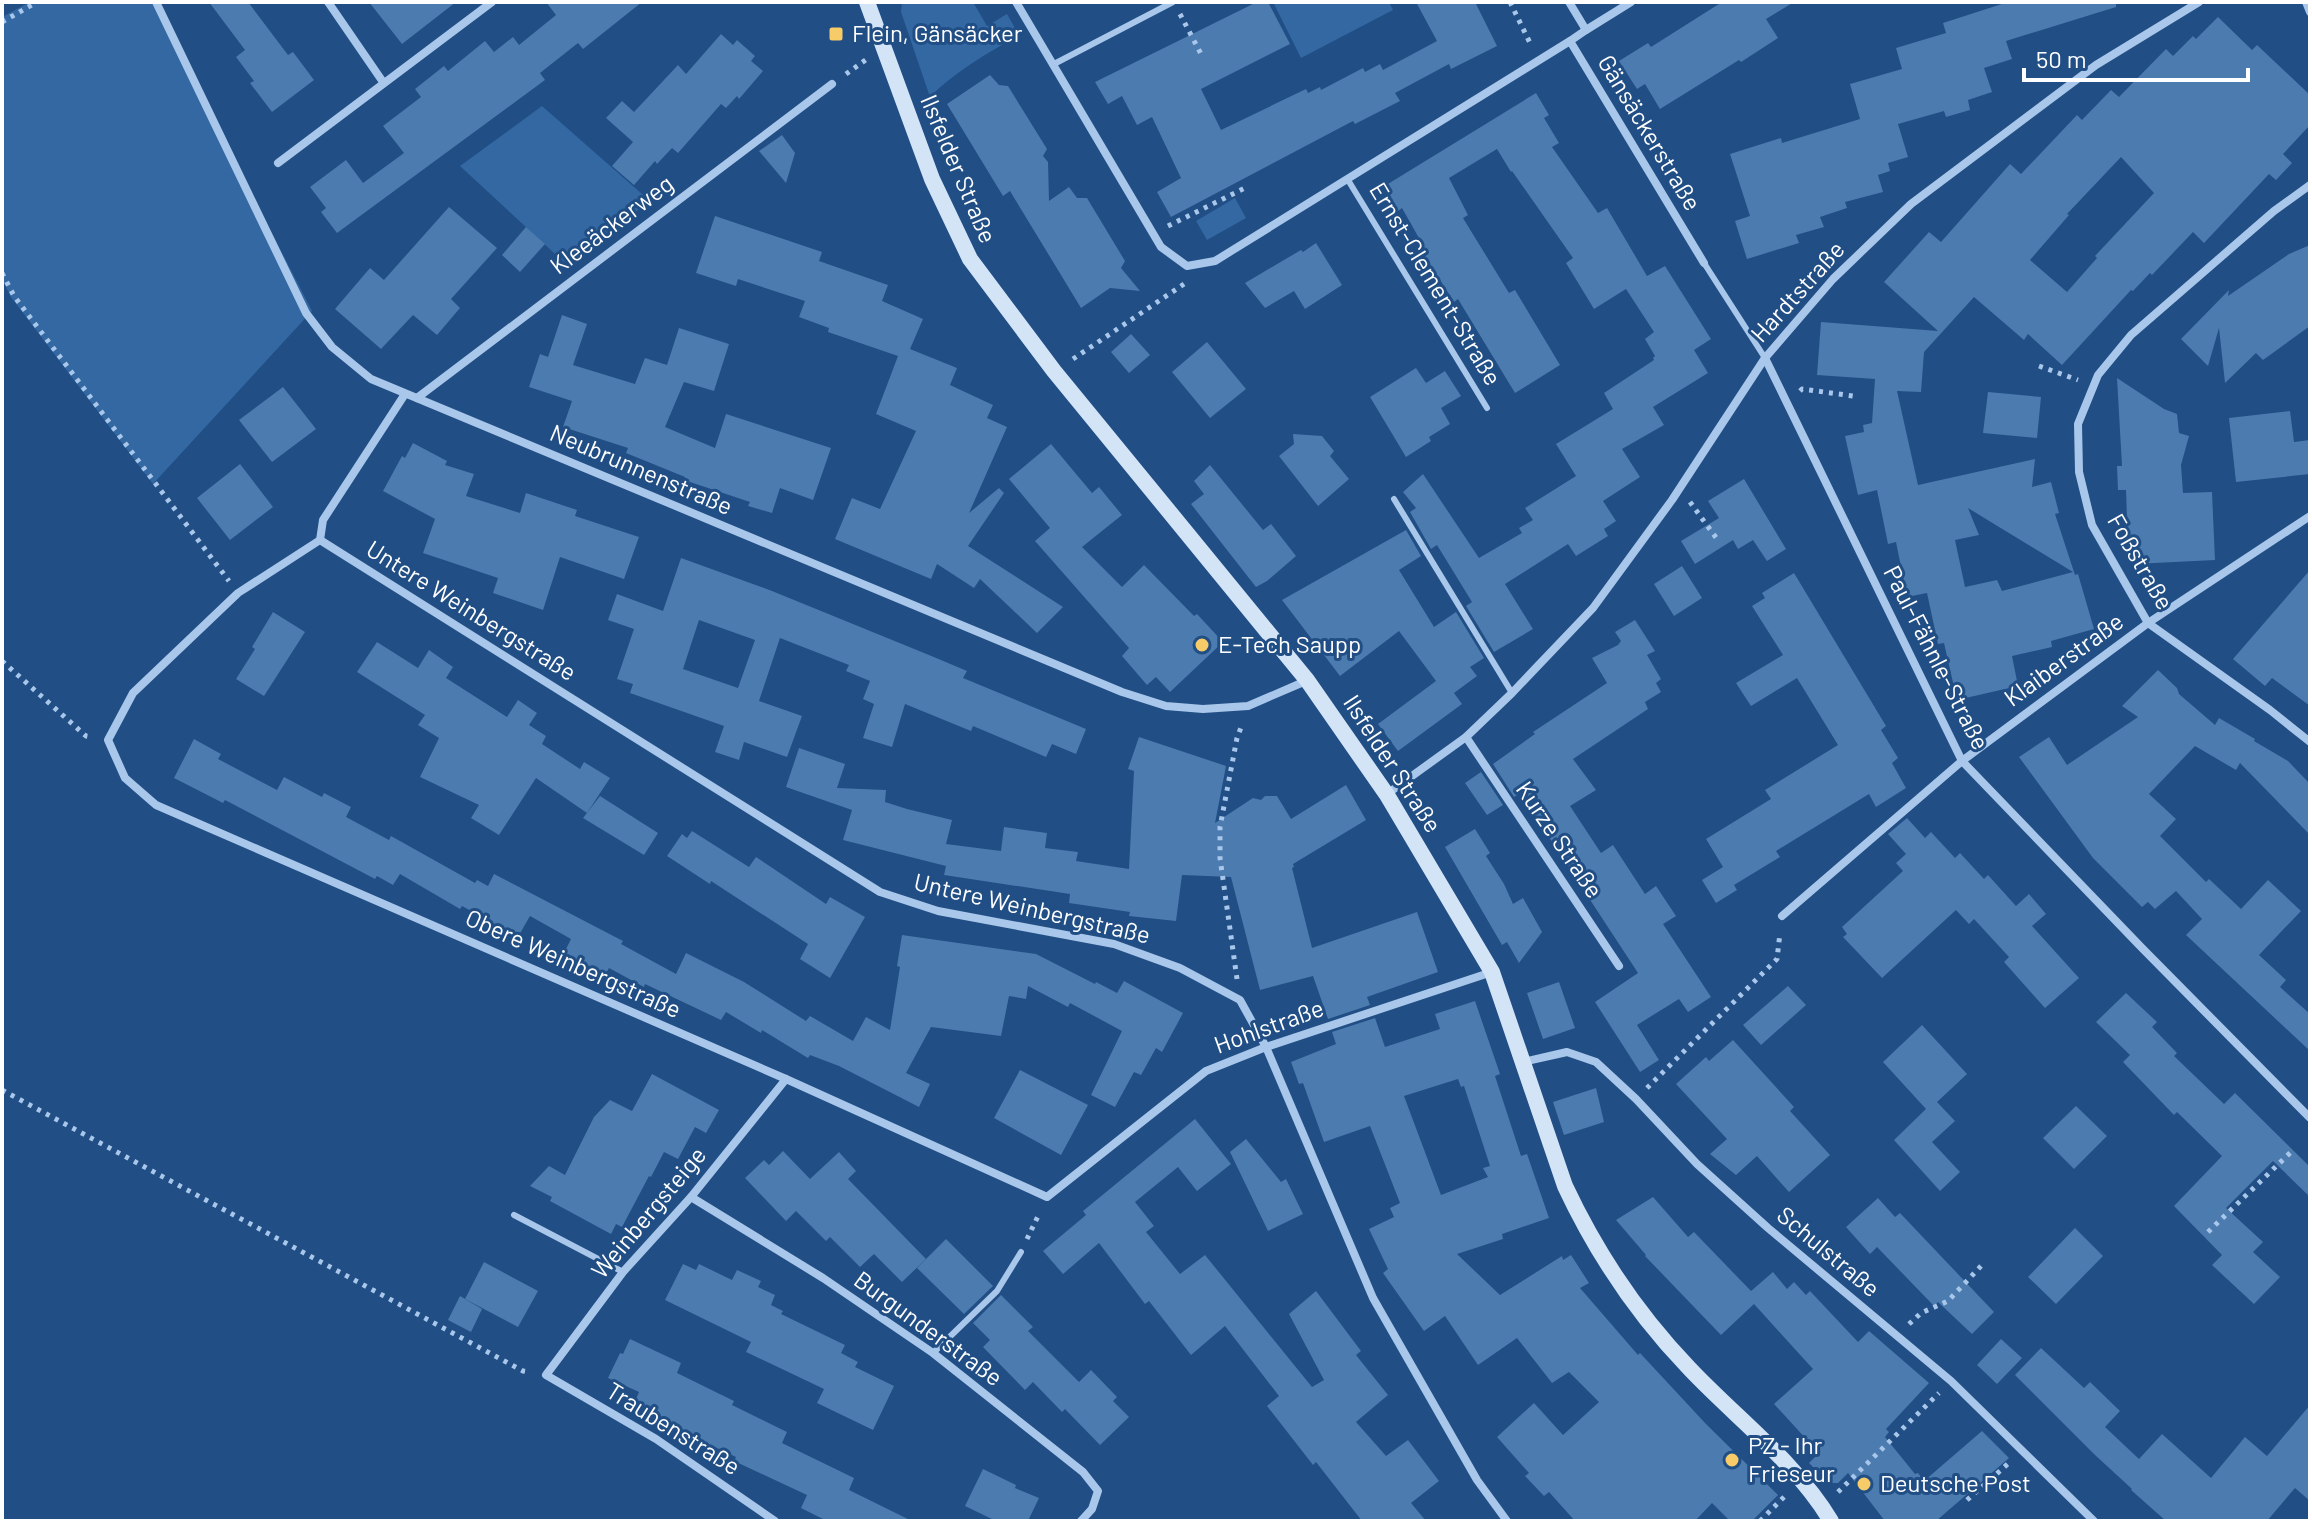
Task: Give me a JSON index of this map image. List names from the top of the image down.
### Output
{
  "streets": {
    "main road": ["Ilsfelder Straße"],
    "street": [
      "Gänsäckerstraße",
      "Kleeäckerweg",
      "Ernst-Clement-Straße",
      "Hardtstraße",
      "Neubrunnenstraße",
      "Foßstraße",
      "Untere Weinbergstraße",
      "Paul-Fähnle-Straße",
      "Klaiberstraße",
      "Kurze Straße",
      "Obere Weinbergstraße",
      "Hohlstraße",
      "Weinbergsteige",
      "Schulstraße",
      "Burgunderstraße",
      "Traubenstraße"
    ]
  },
  "crossings": [
    ["Gänsäckerstraße", "Ernst-Clement-Straße"],
    ["Gänsäckerstraße", "Paul-Fähnle-Straße"],
    ["Ilsfelder Straße", "Hardtstraße"],
    ["Ilsfelder Straße", "Neubrunnenstraße"],
    ["Ilsfelder Straße", "Hohlstraße"],
    ["Ilsfelder Straße", "Schulstraße"],
    ["Kleeäckerweg", "Neubrunnenstraße"],
    ["Hardtstraße", "Paul-Fähnle-Straße"],
    ["Hardtstraße", "Kurze Straße"],
    ["Foßstraße", "Klaiberstraße"],
    ["Paul-Fähnle-Straße", "Klaiberstraße"],
    ["Obere Weinbergstraße", "Hohlstraße"],
    ["Obere Weinbergstraße", "Weinbergsteige"],
    ["Weinbergsteige", "Burgunderstraße"],
    ["Weinbergsteige", "Traubenstraße"]
  ],
  "places": {
    "transit": ["Flein, Gänsäcker"],
    "other": ["E-Tech Saupp", "PZ - Ihr Frieseur", "Deutsche Post"]
  },
  "scale_bar": "50 m"
}
